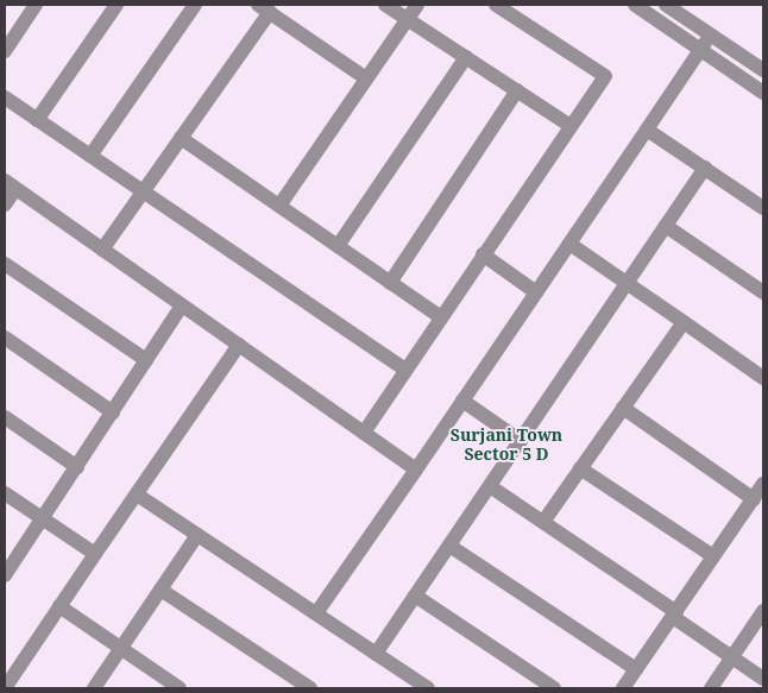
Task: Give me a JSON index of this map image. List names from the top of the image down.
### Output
{
  "districts": ["Surjani Town Sector 5 D"]
}
